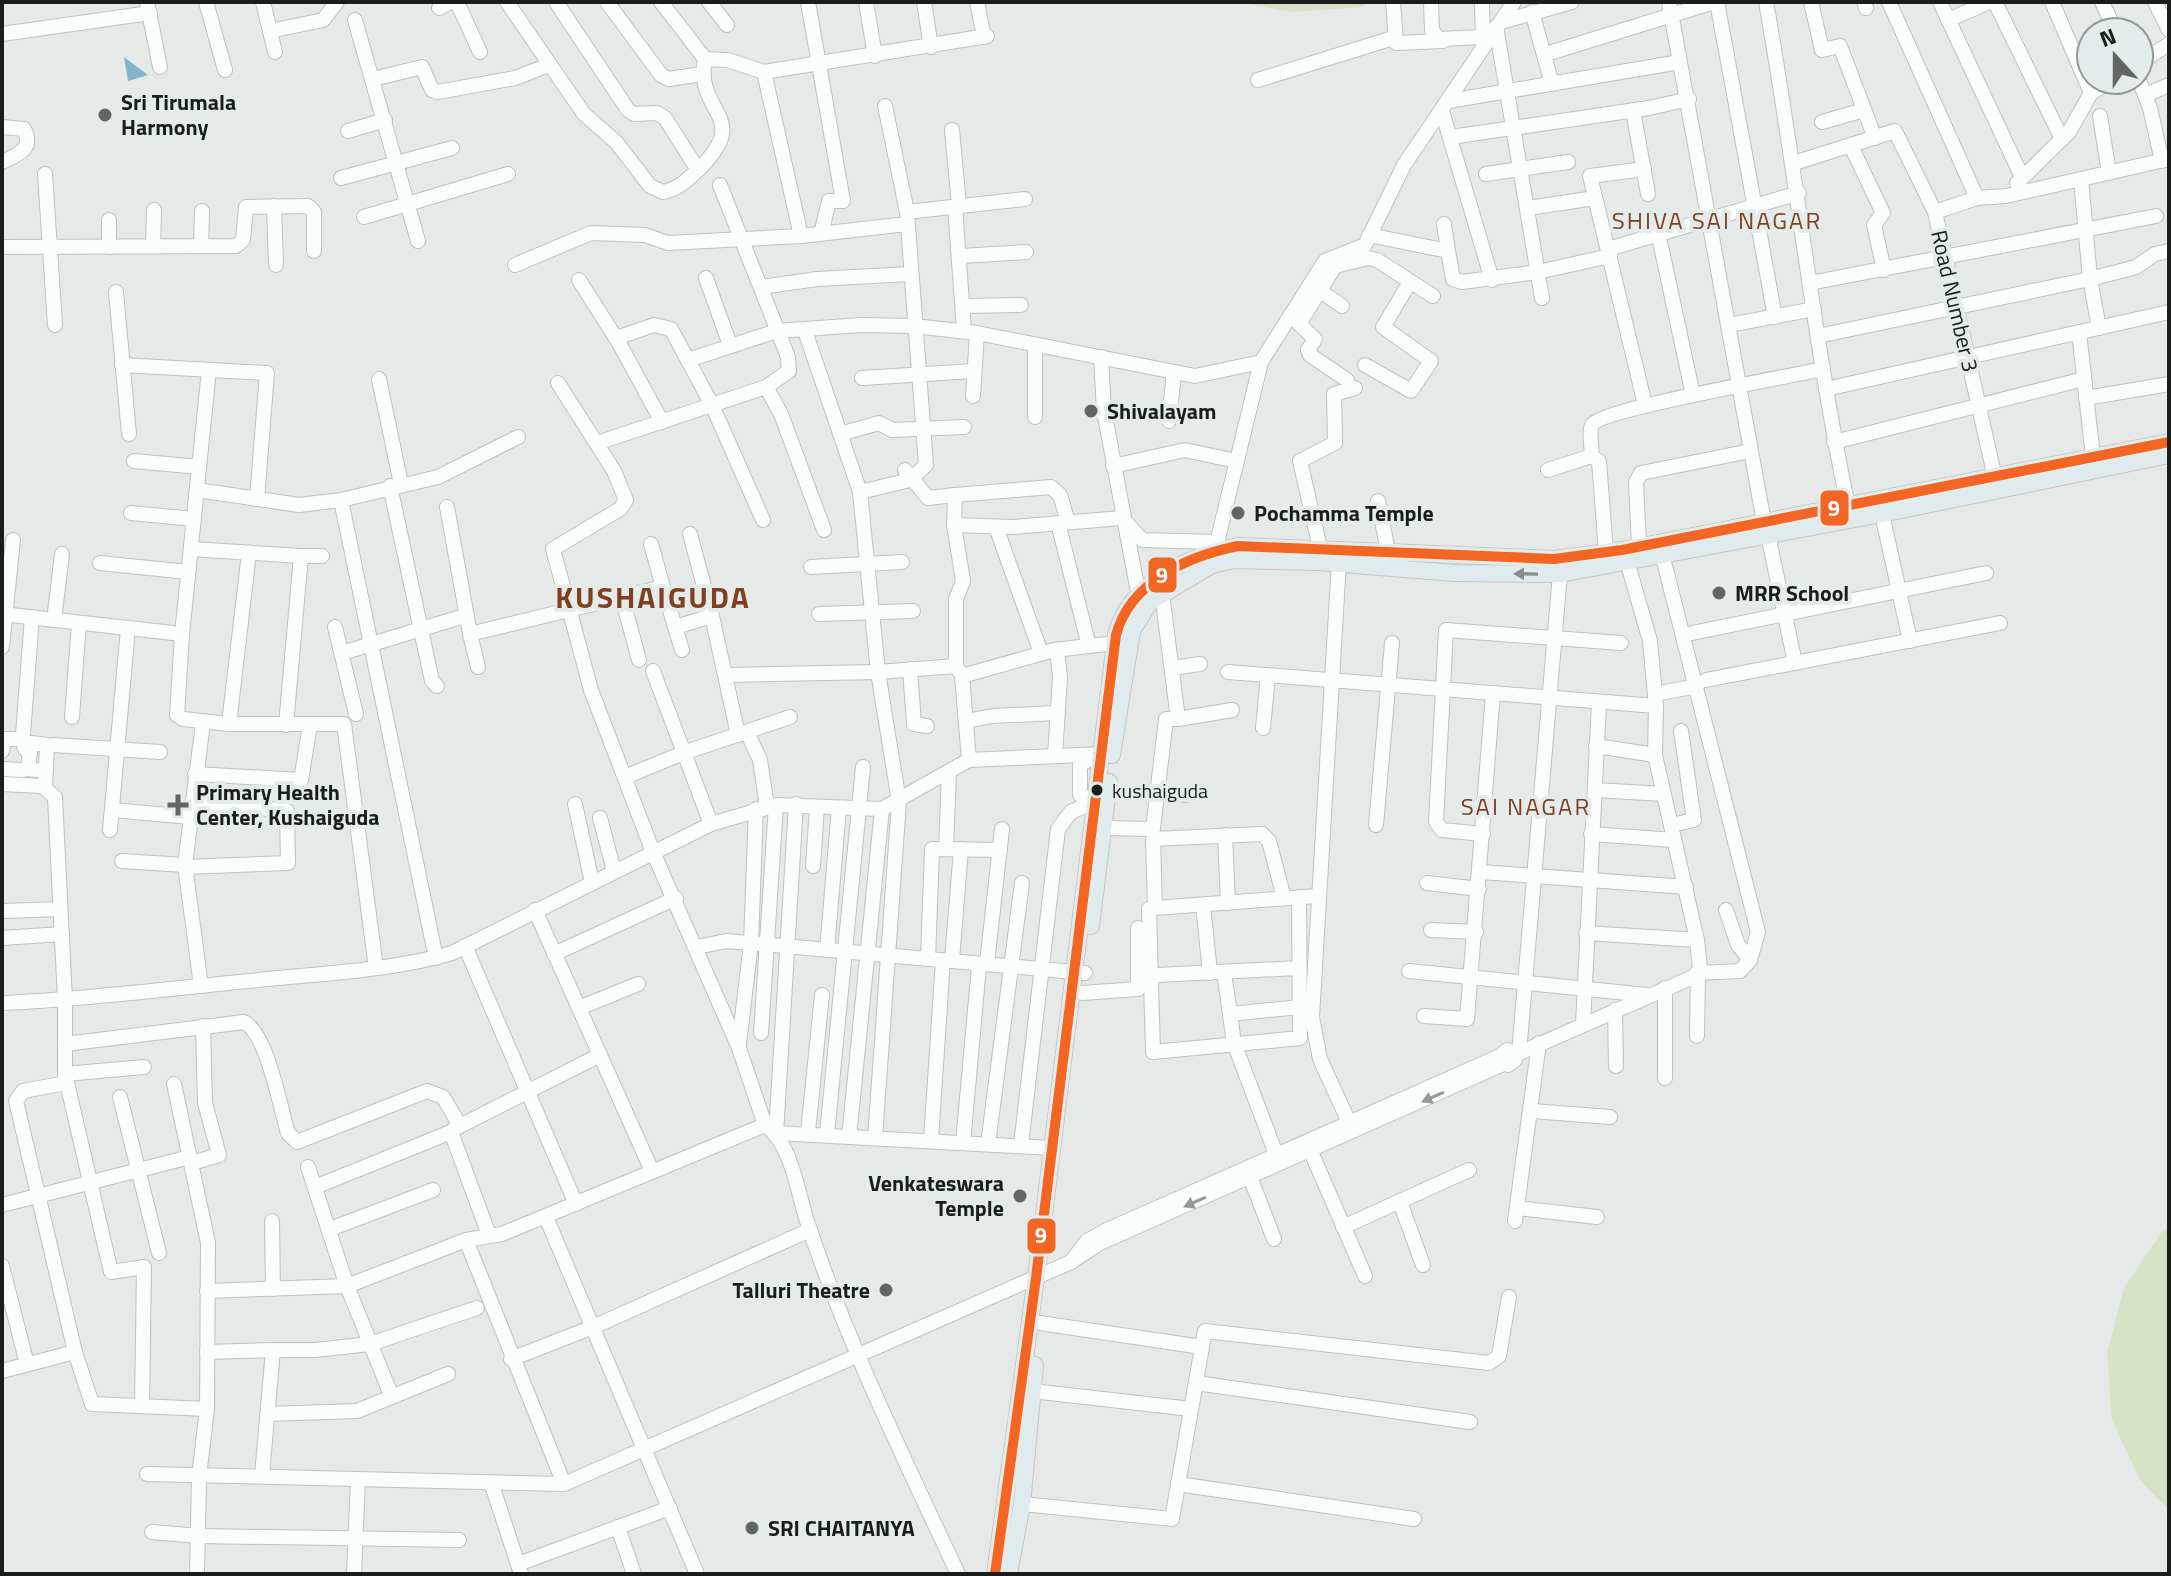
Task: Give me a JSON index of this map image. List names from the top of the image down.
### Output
{
  "streets": {
    "street": ["Road Number 3"]
  },
  "districts": ["SHIVA SAI NAGAR", "KUSHAIGUDA", "SAI NAGAR"],
  "places": {
    "other": [
      "Sri Tirumala Harmony",
      "Shivalayam",
      "Pochamma Temple",
      "MRR School",
      "kushaiguda",
      "Venkateswara Temple",
      "Talluri Theatre",
      "SRI CHAITANYA"
    ],
    "health": ["Primary Health Center, Kushaiguda"]
  },
  "lines": ["transit line 9"],
  "north": "top"
}
